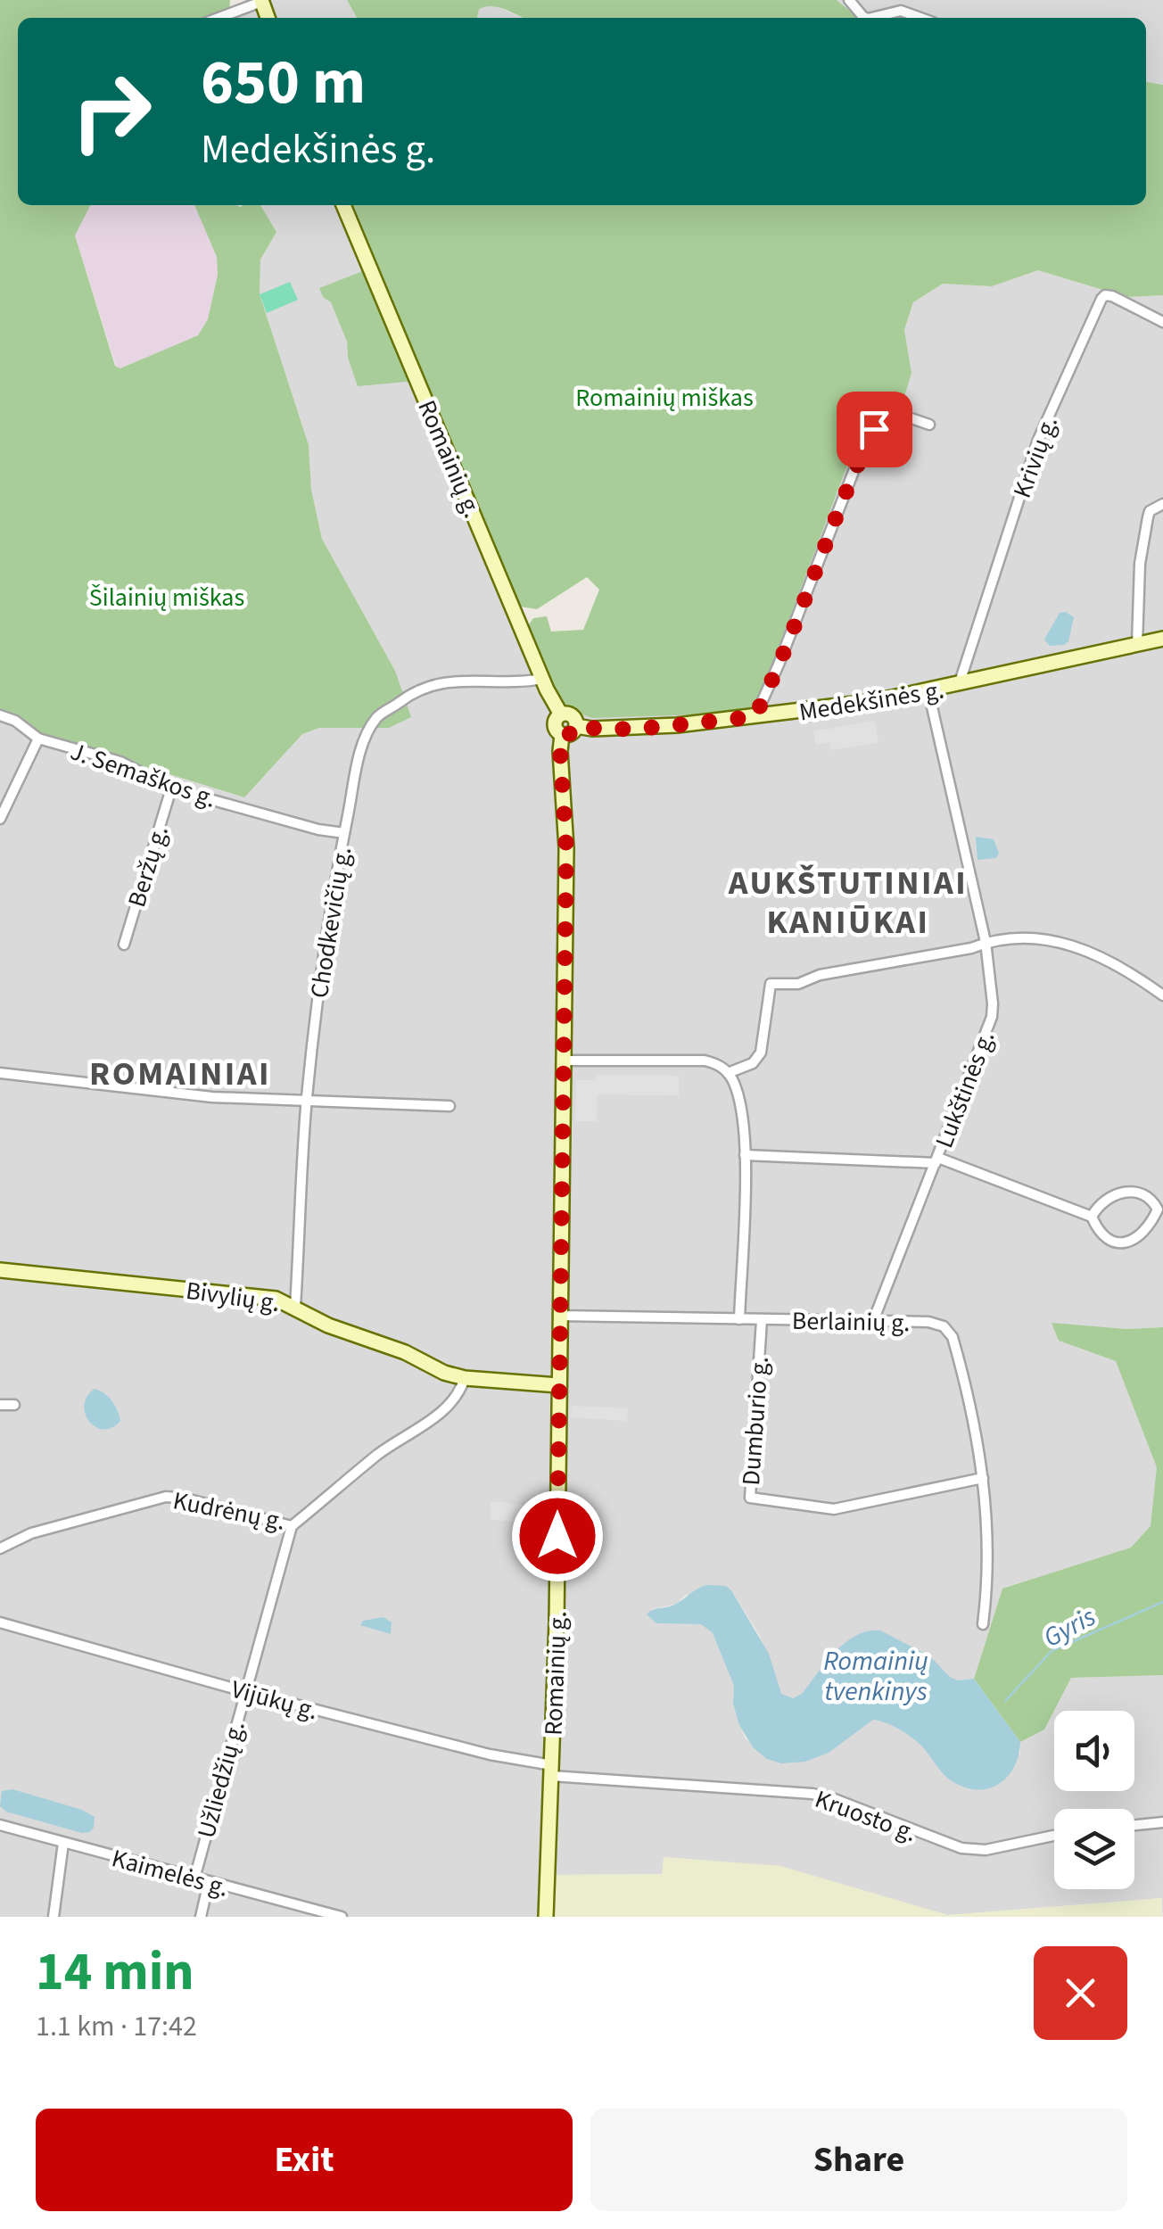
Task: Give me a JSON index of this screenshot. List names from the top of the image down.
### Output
{
  "streets": {
    "main road": ["Romainių g.", "Medekšinės g.", "Bivylių g."],
    "street": [
      "Krivių g.",
      "J. Semaškos g.",
      "Beržų g.",
      "Chodkevičių g.",
      "Lukštinės g.",
      "Berlainių g.",
      "Dumburio g.",
      "Kudrėnų g.",
      "Vijūkų g.",
      "Užliedžių g.",
      "Kruosto g.",
      "Kaimelės g."
    ]
  },
  "crossings": [
    ["Krivių g.", "Medekšinės g."],
    ["Romainių g.", "Medekšinės g."],
    ["Romainių g.", "Chodkevičių g."],
    ["Romainių g.", "Bivylių g."],
    ["Romainių g.", "Berlainių g."],
    ["Romainių g.", "Vijūkų g."],
    ["Romainių g.", "Kruosto g."],
    ["Medekšinės g.", "Lukštinės g."],
    ["J. Semaškos g.", "Beržų g."],
    ["J. Semaškos g.", "Chodkevičių g."],
    ["Chodkevičių g.", "Bivylių g."],
    ["Lukštinės g.", "Berlainių g."],
    ["Bivylių g.", "Kudrėnų g."],
    ["Berlainių g.", "Dumburio g."],
    ["Kudrėnų g.", "Užliedžių g."],
    ["Vijūkų g.", "Užliedžių g."],
    ["Vijūkų g.", "Kruosto g."],
    ["Užliedžių g.", "Kaimelės g."]
  ],
  "districts": ["AUKŠTUTINIAI KANIŪKAI", "ROMAINIAI"],
  "water": ["Gyris", "Romainių tvenkinys"],
  "parks": ["Romainių miškas", "Šilainių miškas"],
  "page": {
    "turn": ["650 m", "Medekšinės g."],
    "heading": ["14 min", "1.1 km · 17:42"],
    "buttons": ["Exit", "Share"]
  }
}
